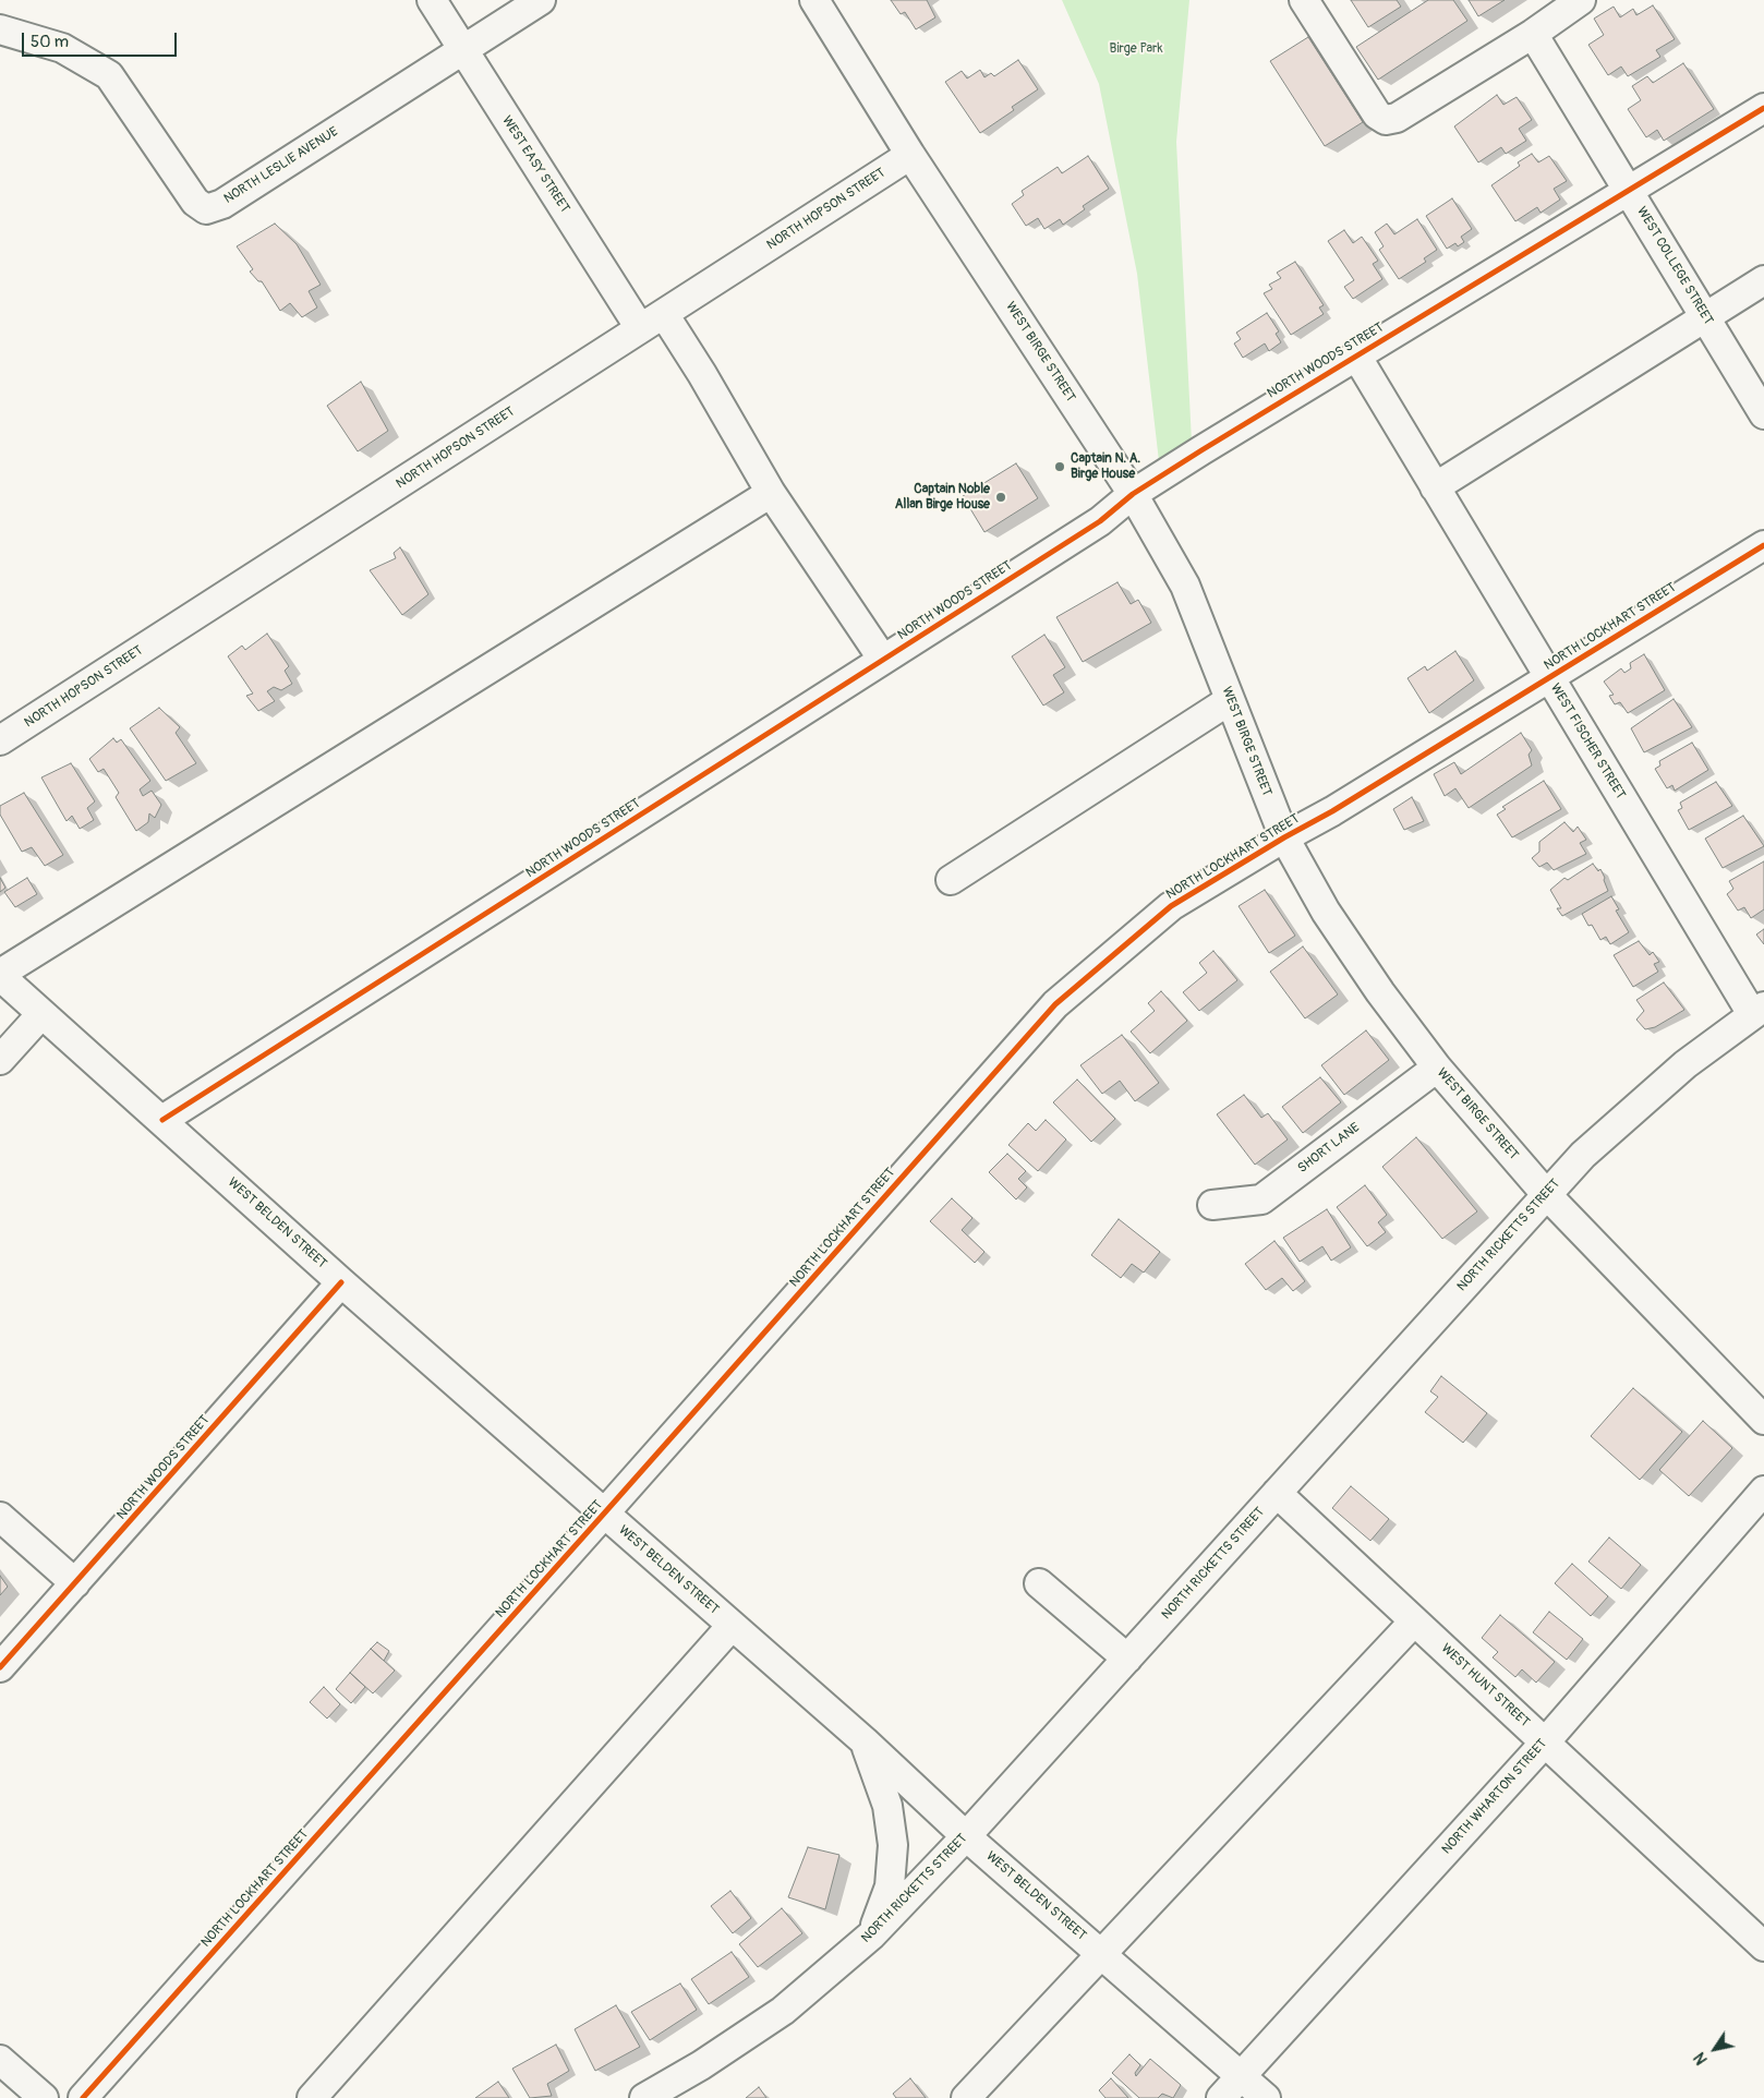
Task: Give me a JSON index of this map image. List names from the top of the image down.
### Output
{
  "streets": {
    "street": [
      "WEST EASY STREET",
      "NORTH LESLIE AVENUE",
      "NORTH HOPSON STREET",
      "WEST COLLEGE STREET",
      "WEST BIRGE STREET",
      "NORTH WOODS STREET",
      "NORTH LOCKHART STREET",
      "WEST FISCHER STREET",
      "SHORT LANE",
      "WEST BELDEN STREET",
      "NORTH RICKETTS STREET",
      "WEST HUNT STREET",
      "NORTH WHARTON STREET"
    ]
  },
  "crossings": [
    ["WEST EASY STREET", "NORTH LESLIE AVENUE"],
    ["WEST EASY STREET", "NORTH HOPSON STREET"],
    ["WEST EASY STREET", "NORTH WOODS STREET"],
    ["NORTH HOPSON STREET", "WEST BIRGE STREET"],
    ["WEST COLLEGE STREET", "NORTH WOODS STREET"],
    ["WEST BIRGE STREET", "NORTH WOODS STREET"],
    ["WEST BIRGE STREET", "NORTH LOCKHART STREET"],
    ["WEST BIRGE STREET", "SHORT LANE"],
    ["WEST BIRGE STREET", "NORTH RICKETTS STREET"],
    ["NORTH WOODS STREET", "WEST FISCHER STREET"],
    ["NORTH WOODS STREET", "WEST BELDEN STREET"],
    ["NORTH LOCKHART STREET", "WEST FISCHER STREET"],
    ["NORTH LOCKHART STREET", "WEST BELDEN STREET"],
    ["WEST FISCHER STREET", "NORTH RICKETTS STREET"],
    ["WEST BELDEN STREET", "NORTH RICKETTS STREET"],
    ["WEST BELDEN STREET", "NORTH WHARTON STREET"],
    ["NORTH RICKETTS STREET", "WEST HUNT STREET"],
    ["WEST HUNT STREET", "NORTH WHARTON STREET"]
  ],
  "parks": ["Birge Park"],
  "places": ["Captain N. A. Birge House", "Captain Noble Allan Birge House"],
  "scale_bar": "50 m",
  "north": "bottom left"
}
